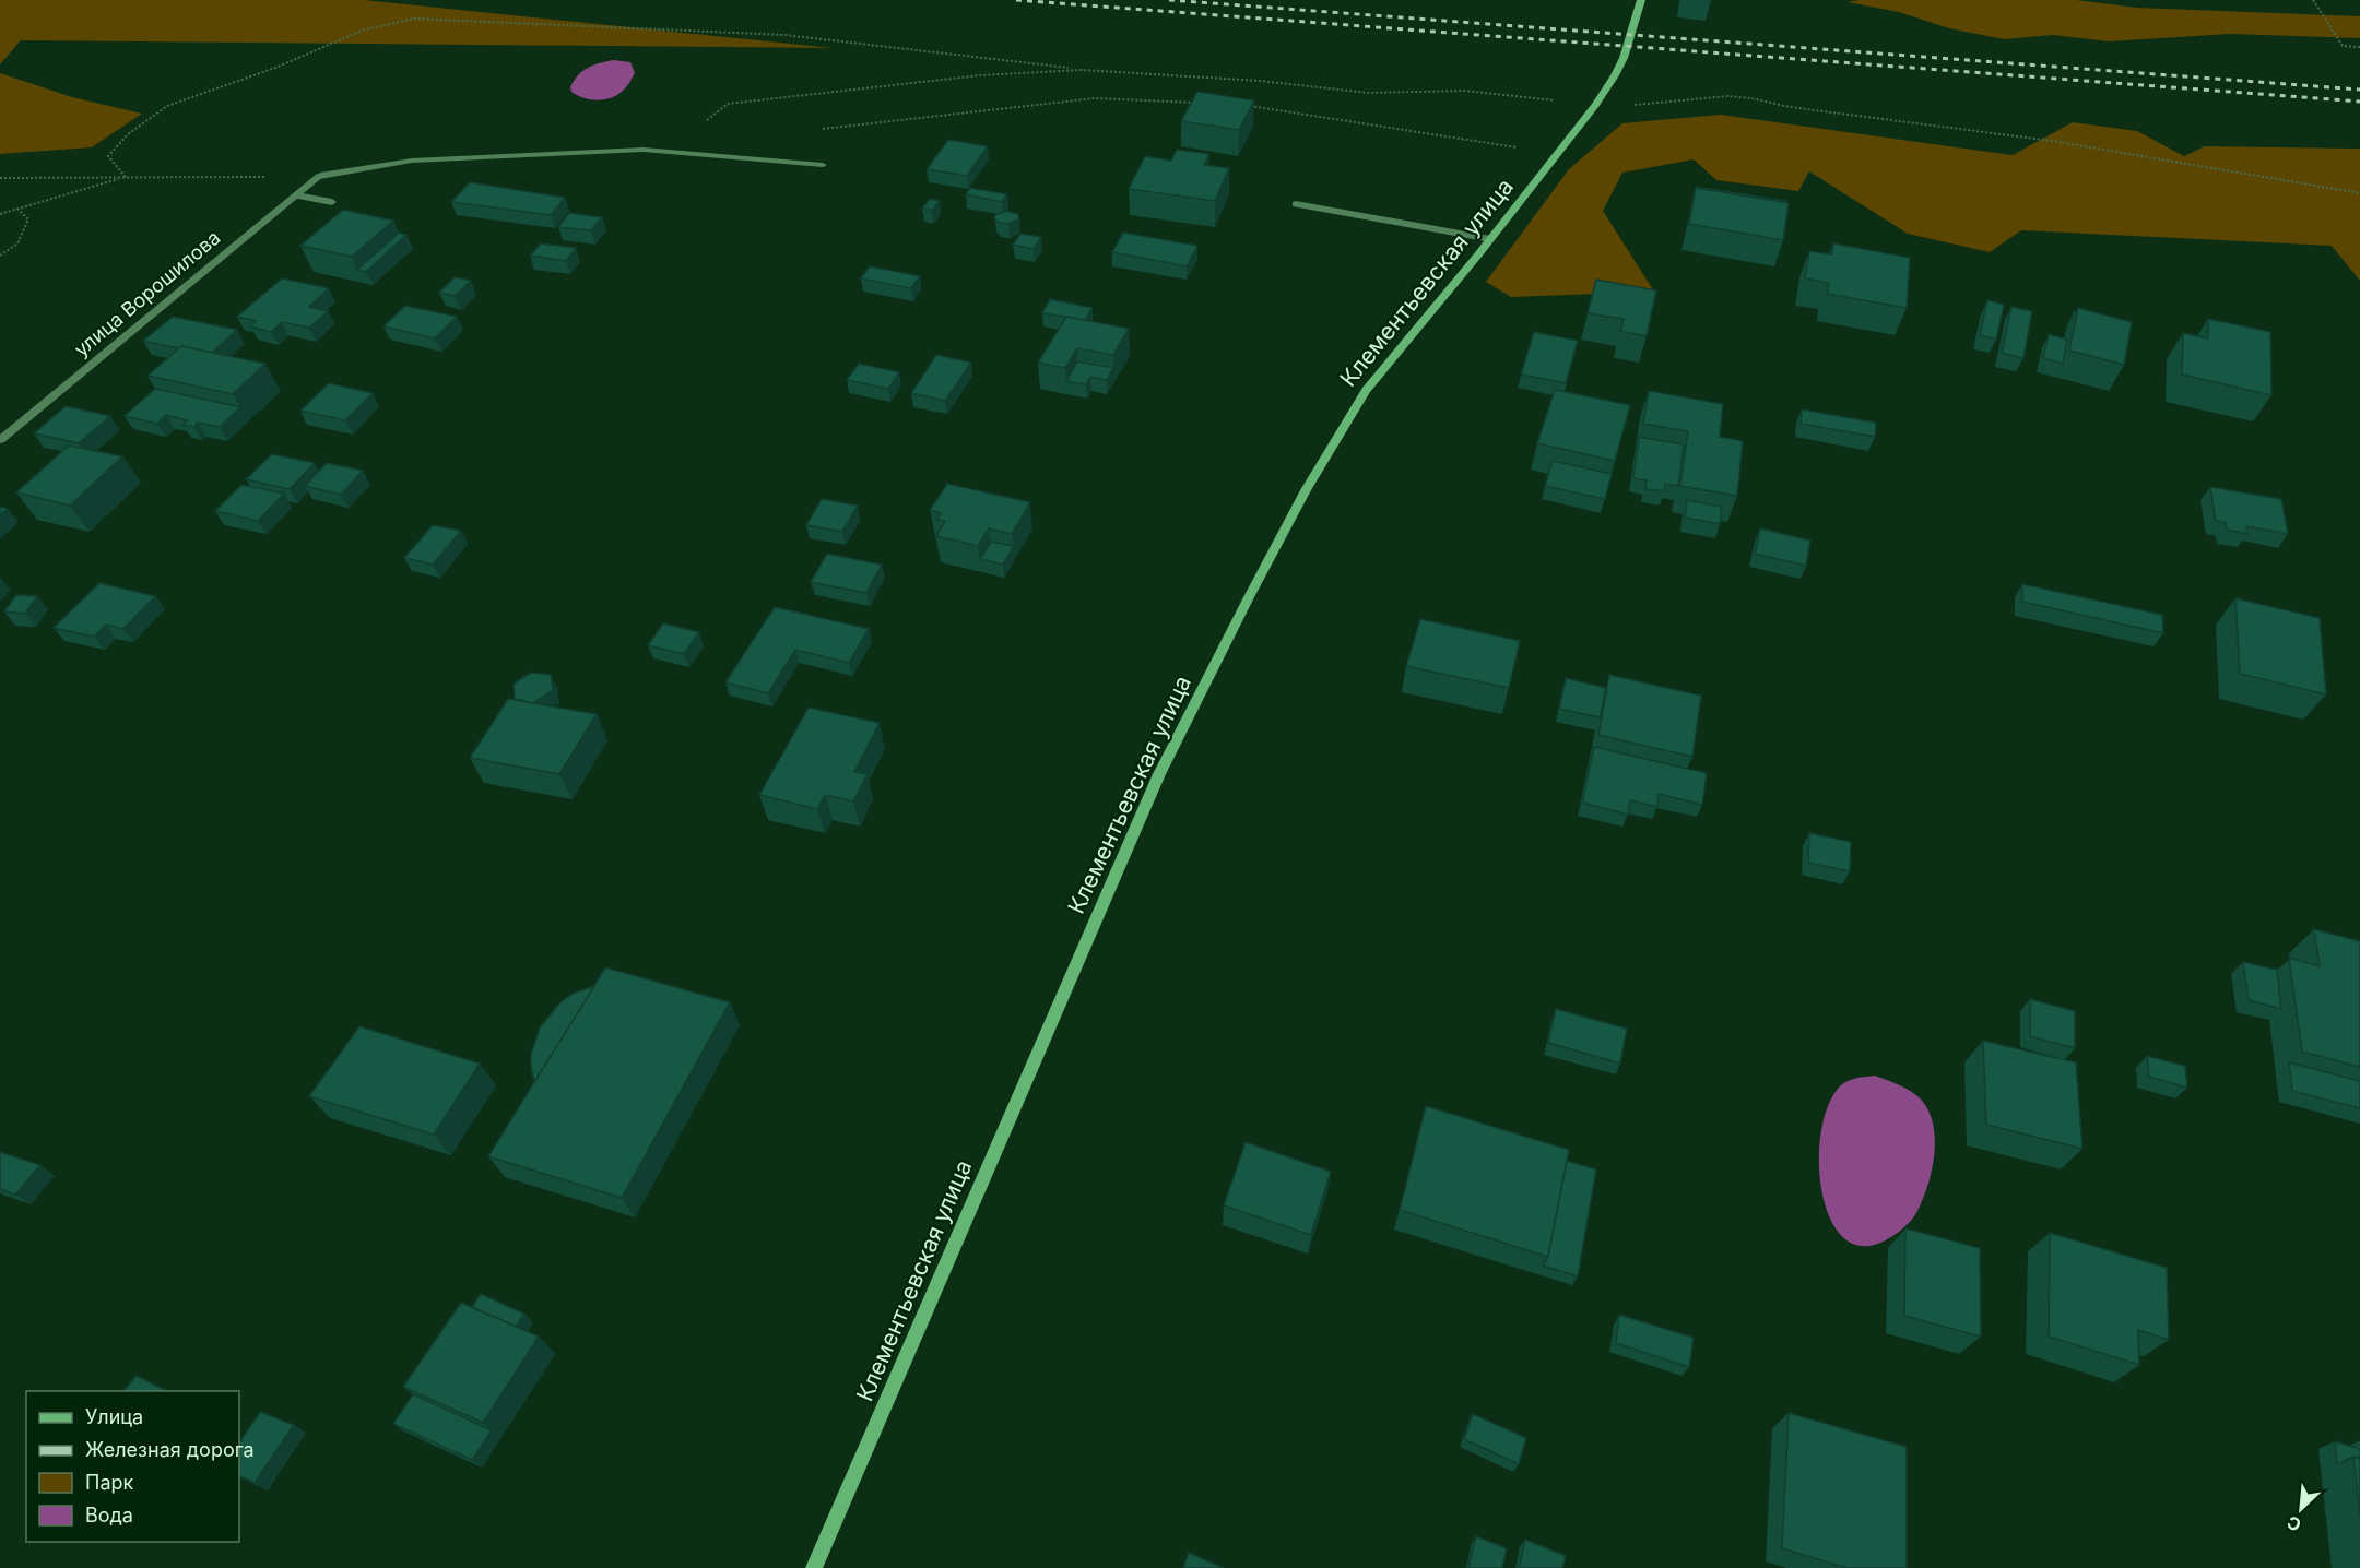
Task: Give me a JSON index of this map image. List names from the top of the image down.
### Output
{
  "streets": {
    "street": ["Клементьевская улица", "улица Ворошилова"]
  },
  "legend": [
    "Улица",
    "Железная дорога",
    "Парк",
    "Вода"
  ],
  "north": "bottom left"
}
